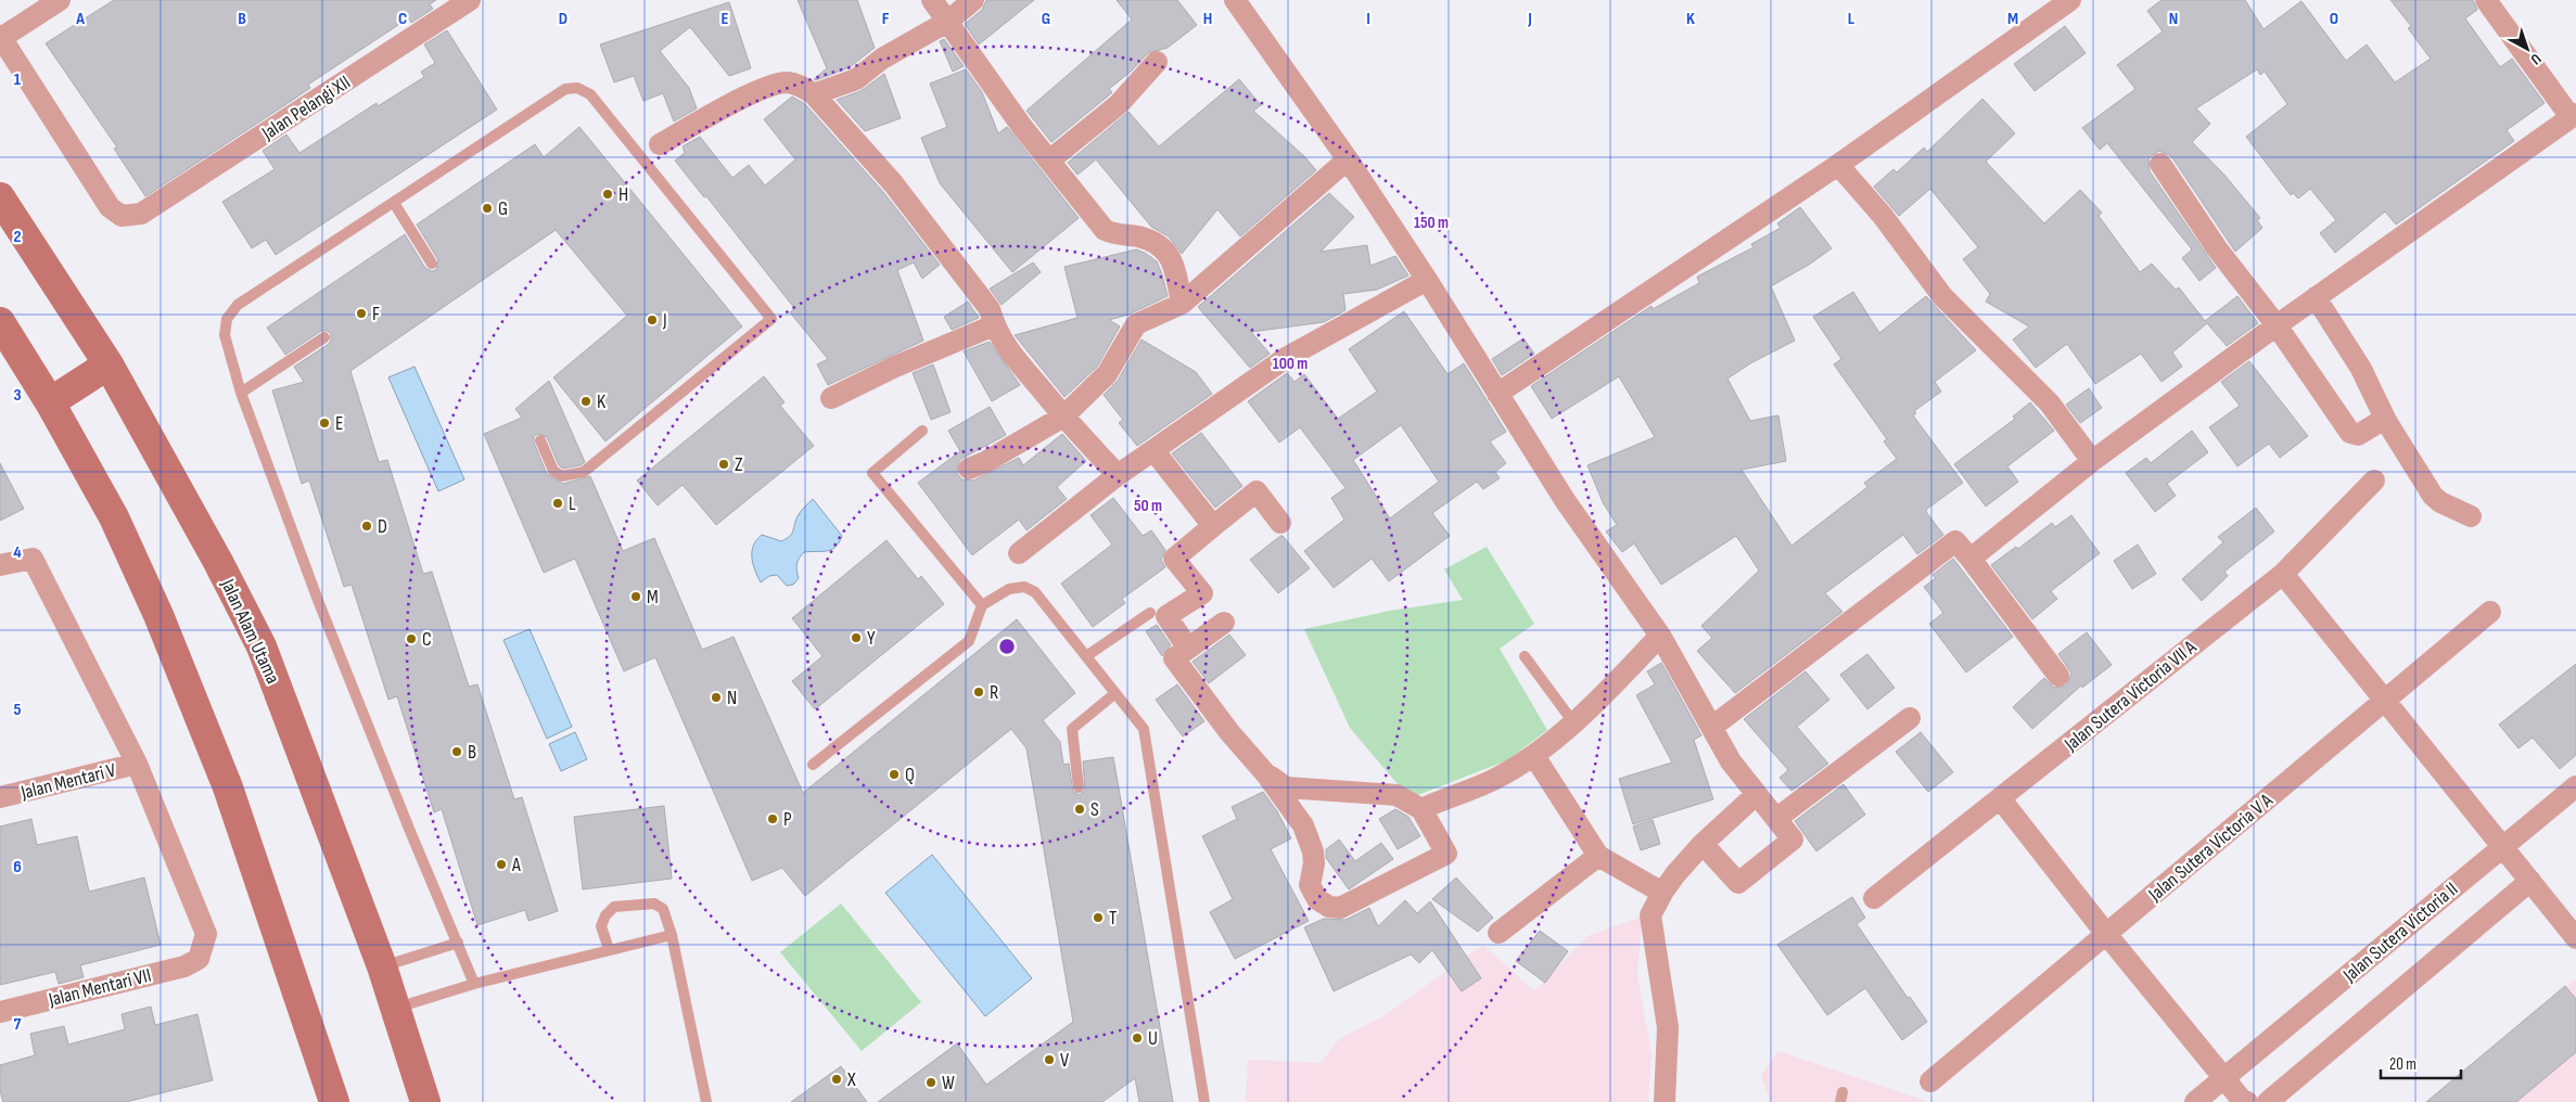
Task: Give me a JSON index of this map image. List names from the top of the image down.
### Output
{
  "streets": {
    "main road": ["Jalan Alam Utama"],
    "street": [
      "Jalan Pelangi XII",
      "Jalan Sutera Victoria VII A",
      "Jalan Mentari V",
      "Jalan Sutera Victoria V A",
      "Jalan Sutera Victoria II",
      "Jalan Mentari VII"
    ]
  },
  "crossings": [
    ["Jalan Mentari V", "Jalan Mentari VII"]
  ],
  "places": [
    "H",
    "G",
    "F",
    "J",
    "K",
    "E",
    "Z",
    "L",
    "D",
    "M",
    "Y",
    "C",
    "R",
    "N",
    "B",
    "Q",
    "S",
    "P",
    "A",
    "T",
    "U",
    "V",
    "X",
    "W"
  ],
  "scale_bar": "20 m",
  "north": "bottom right",
  "grid": {
    "columns": [
      "A",
      "B",
      "C",
      "D",
      "E",
      "F",
      "G",
      "H",
      "I",
      "J",
      "K",
      "L",
      "M",
      "N",
      "O"
    ],
    "rows": [
      "1",
      "2",
      "3",
      "4",
      "5",
      "6",
      "7"
    ]
  },
  "rings": ["150 m", "100 m", "50 m"]
}
